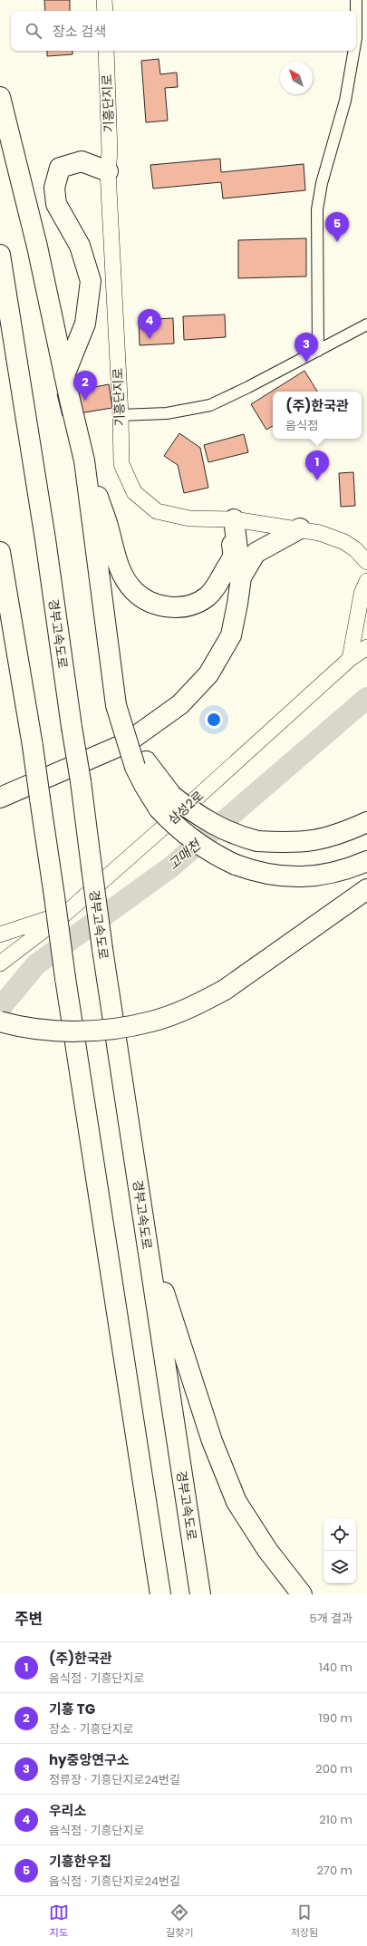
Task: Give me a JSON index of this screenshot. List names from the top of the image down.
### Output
{
  "streets": {
    "highway": ["경부고속도로"],
    "street": ["기흥단지로", "삼성2로"]
  },
  "water": ["고매천"],
  "north": "top left",
  "page": {
    "search": "장소 검색",
    "pins": [
      "5",
      "4",
      "3",
      "2",
      "1"
    ],
    "popup": ["(주)한국관", "음식점"],
    "heading": ["주변", "5개 결과"],
    "list": [
      {
        "mark": "1",
        "name": "(주)한국관",
        "note": "음식점 · 기흥단지로",
        "value": "140 m"
      },
      {
        "mark": "2",
        "name": "기흥 TG",
        "note": "장소 · 기흥단지로",
        "value": "190 m"
      },
      {
        "mark": "3",
        "name": "hy중앙연구소",
        "note": "정류장 · 기흥단지로24번길",
        "value": "200 m"
      },
      {
        "mark": "4",
        "name": "우리소",
        "note": "음식점 · 기흥단지로",
        "value": "210 m"
      },
      {
        "mark": "5",
        "name": "기흥한우집",
        "note": "음식점 · 기흥단지로24번길",
        "value": "270 m"
      }
    ],
    "nav": ["지도", "길찾기", "저장됨"]
  }
}
